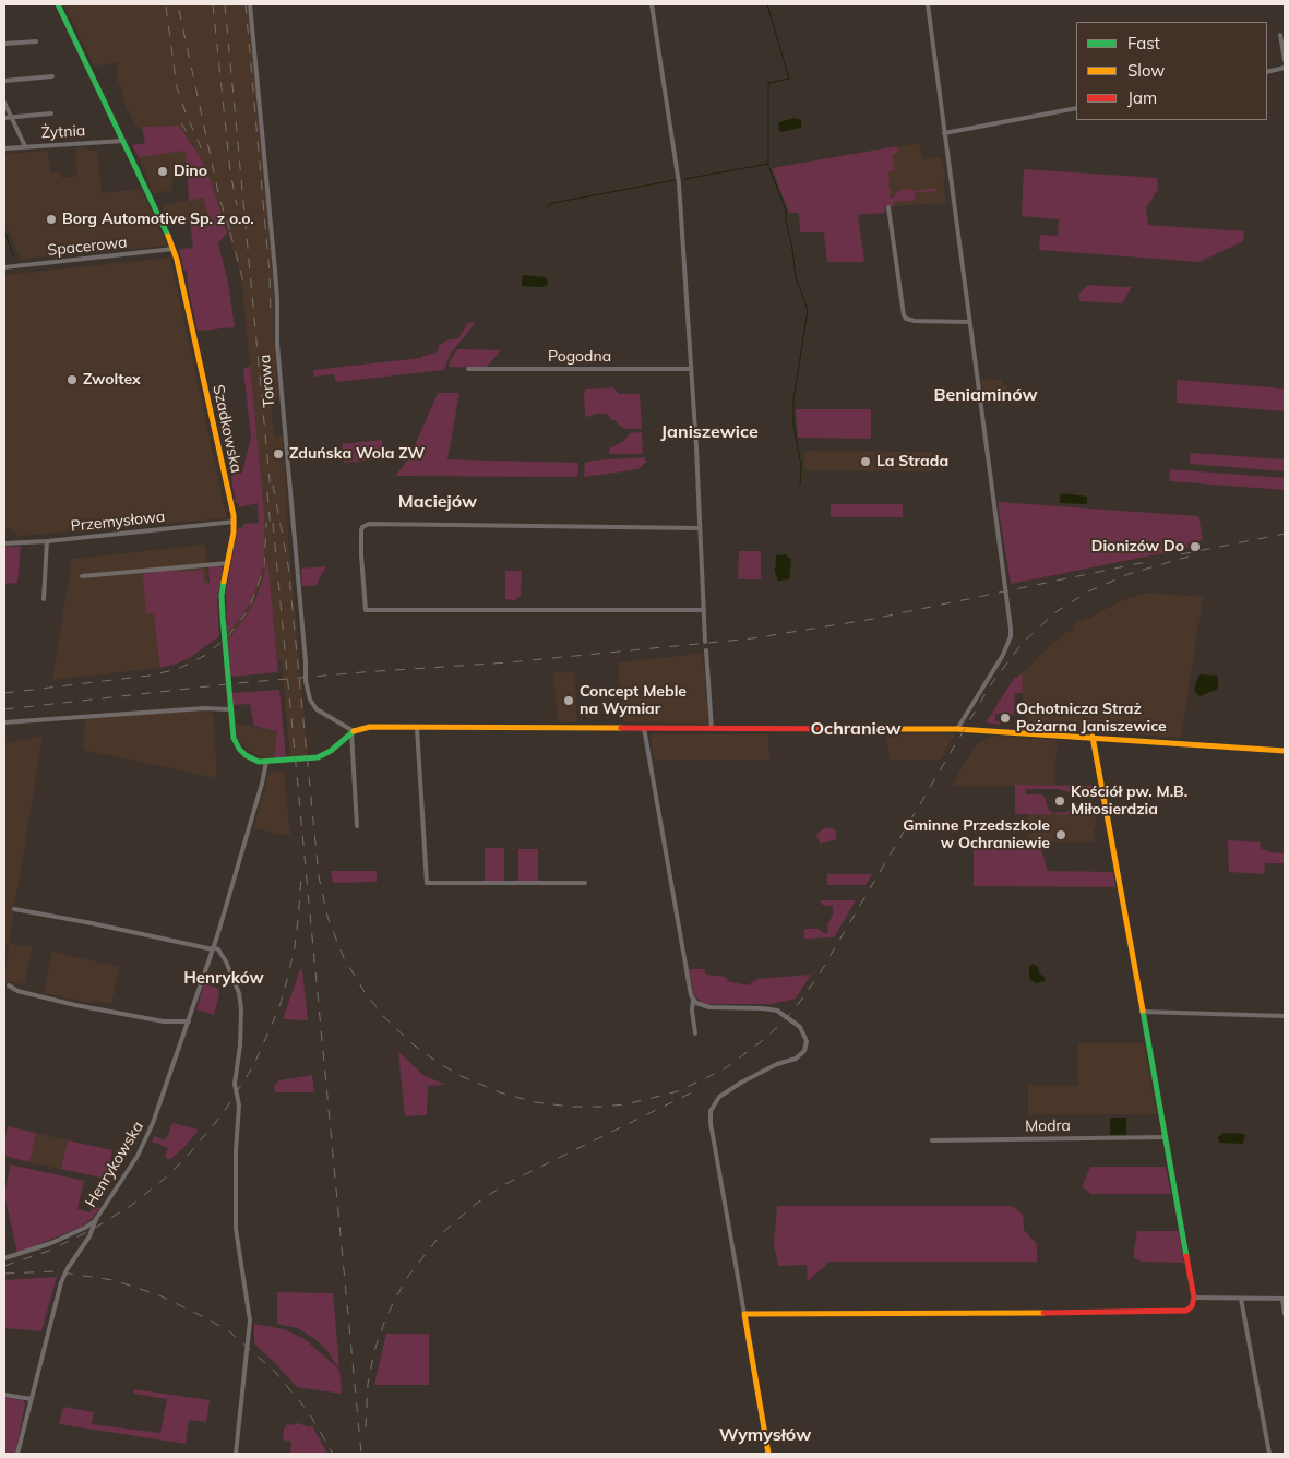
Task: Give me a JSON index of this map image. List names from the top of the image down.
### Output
{
  "streets": {
    "street": [
      "Żytnia",
      "Spacerowa",
      "Pogodna",
      "Torowa",
      "Szadkowska",
      "Przemysłowa",
      "Modra",
      "Henrykowska"
    ]
  },
  "crossings": [
    ["Żytnia", "Szadkowska"],
    ["Spacerowa", "Szadkowska"],
    ["Torowa", "Szadkowska"],
    ["Szadkowska", "Przemysłowa"],
    ["Szadkowska", "Henrykowska"]
  ],
  "districts": [
    "Beniaminów",
    "Janiszewice",
    "Maciejów",
    "Ochraniew",
    "Henryków",
    "Wymysłów"
  ],
  "places": [
    "Dino",
    "Borg Automotive Sp. z o.o.",
    "Zwoltex",
    "Zduńska Wola ZW",
    "La Strada",
    "Dionizów Do",
    "Concept Meble na Wymiar",
    "Ochotnicza Straż Pożarna Janiszewice",
    "Kościół pw. M.B. Miłosierdzia",
    "Gminne Przedszkole w Ochraniewie"
  ],
  "legend": ["Fast", "Slow", "Jam"]
}
